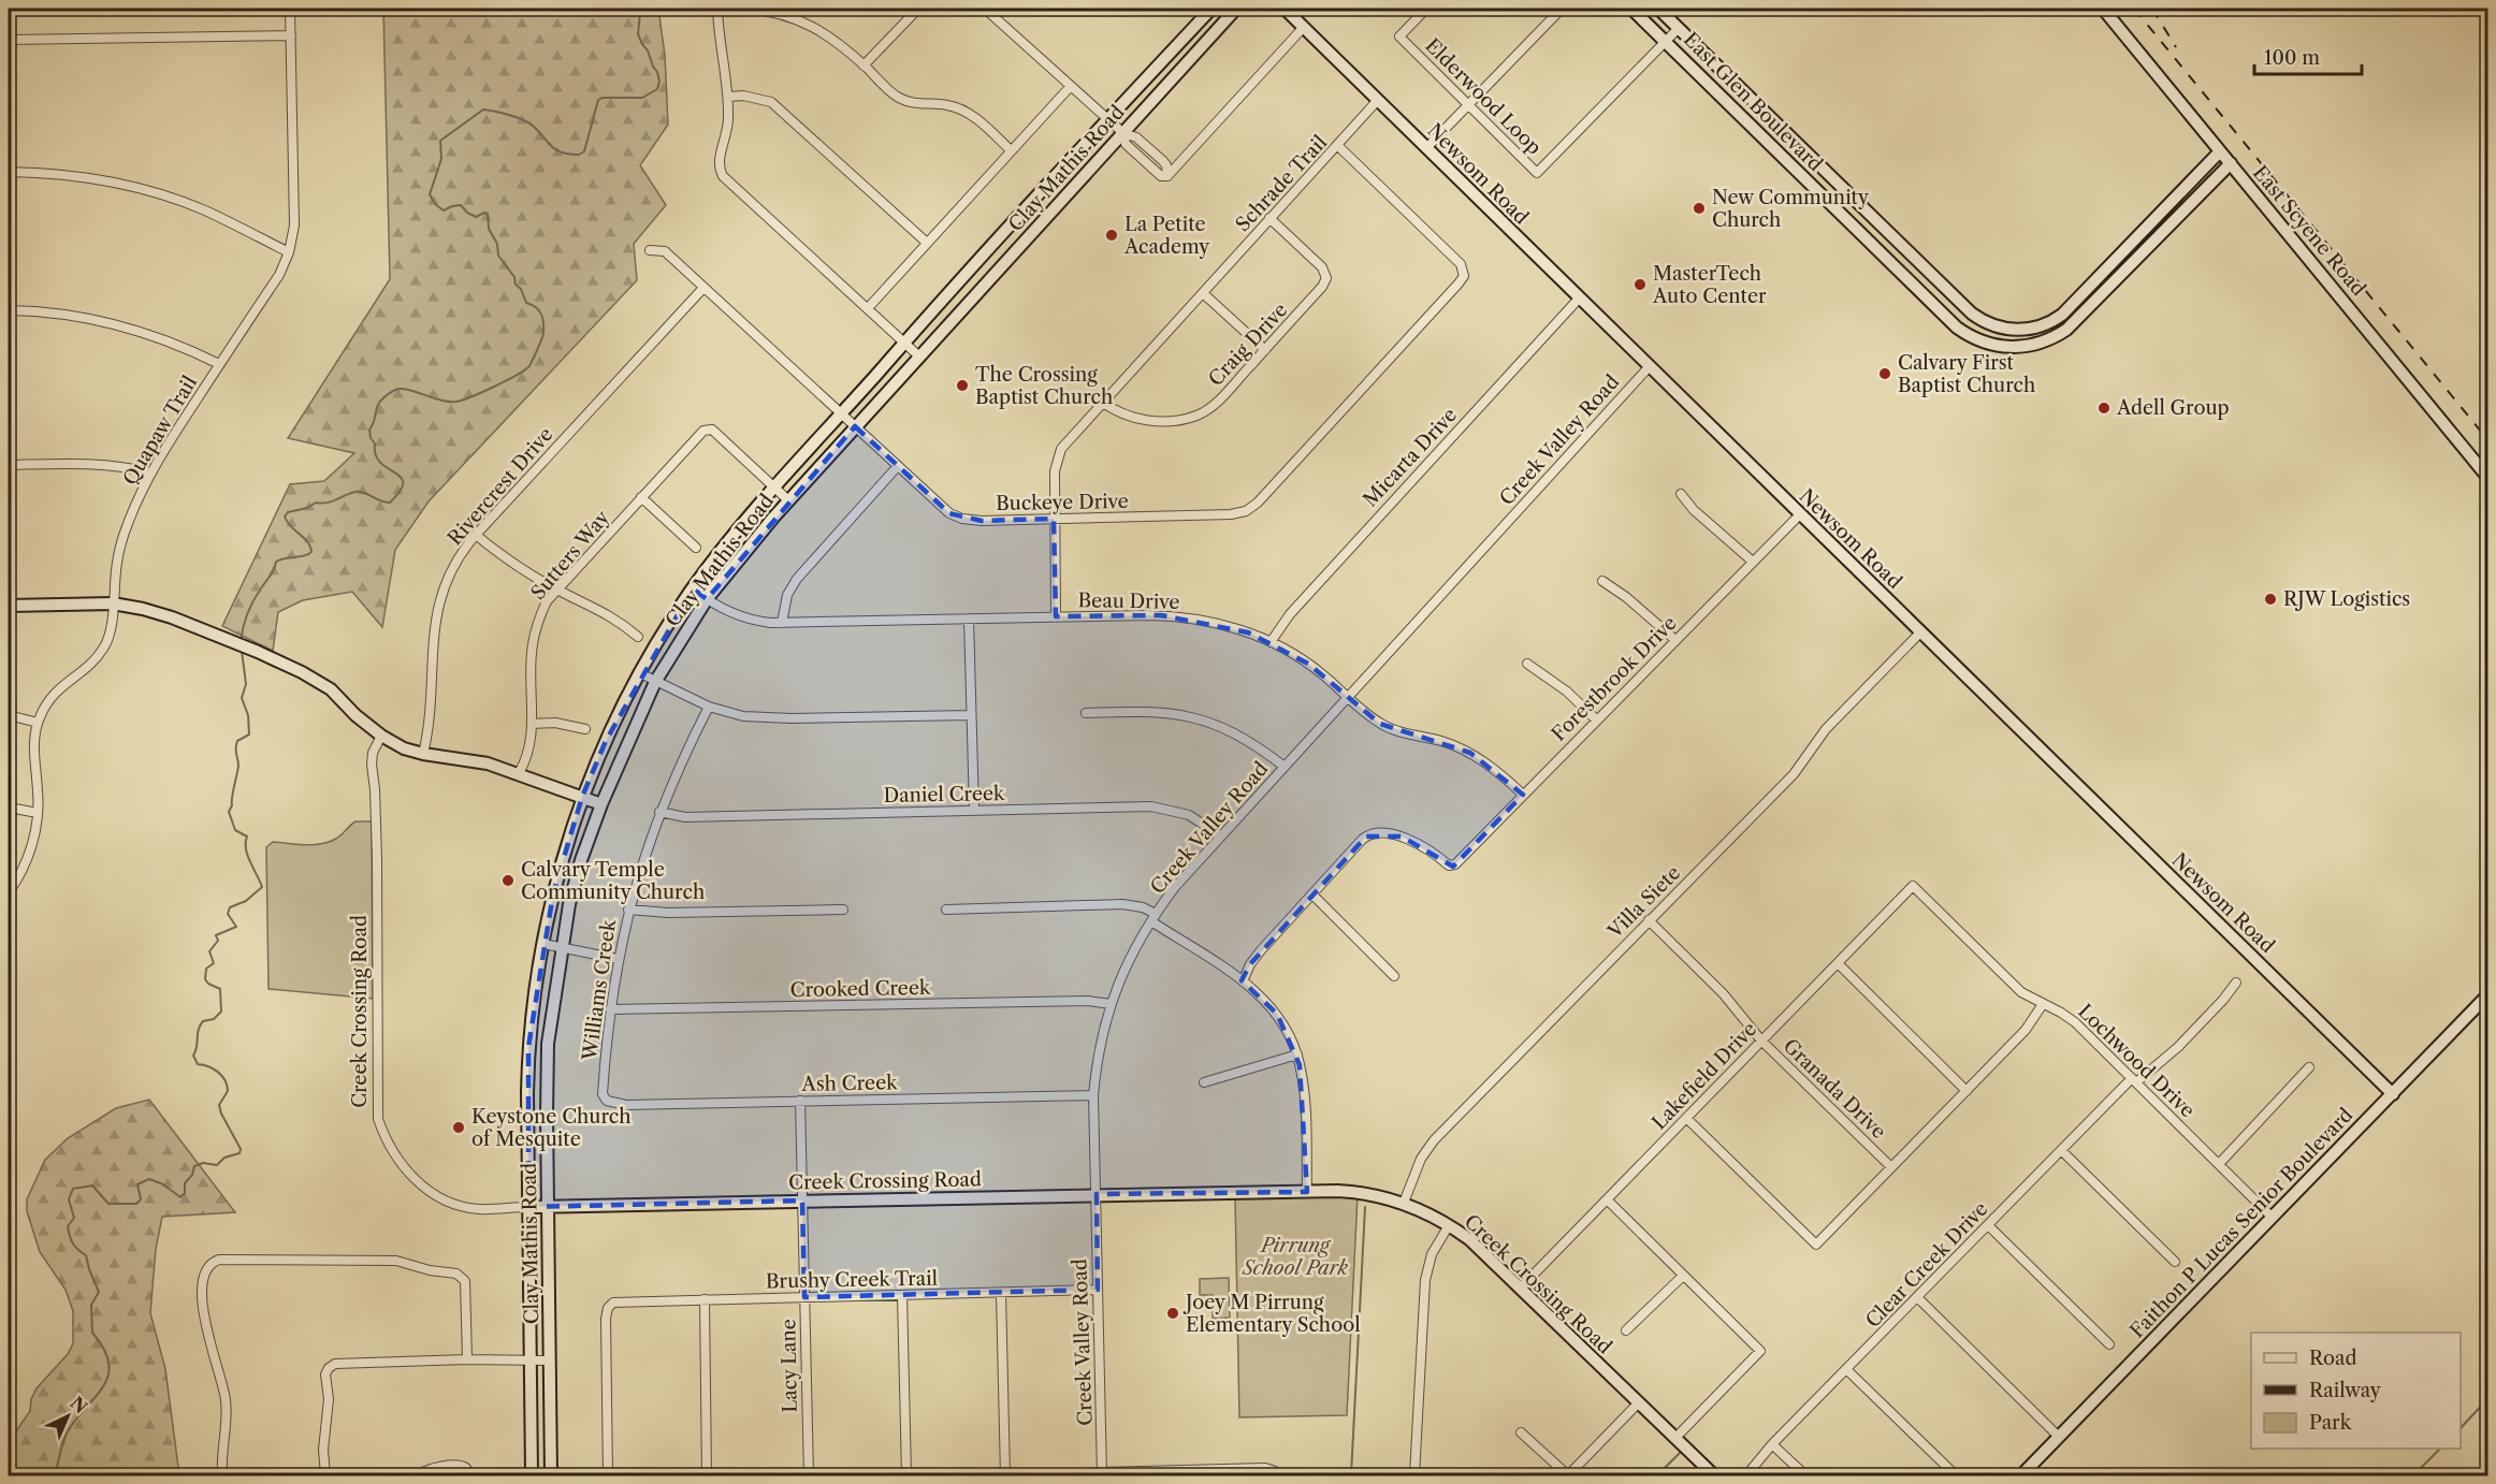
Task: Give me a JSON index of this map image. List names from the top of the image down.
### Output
{
  "streets": {
    "street": [
      "Elderwood Loop",
      "East Glen Boulevard",
      "Clay Mathis Road",
      "Newsom Road",
      "Schrade Trail",
      "East Scyene Road",
      "Craig Drive",
      "Quapaw Trail",
      "Creek Valley Road",
      "Micarta Drive",
      "Rivercrest Drive",
      "Buckeye Drive",
      "Sutters Way",
      "Beau Drive",
      "Forestbrook Drive",
      "Daniel Creek",
      "Villa Siete",
      "Crooked Creek",
      "Williams Creek",
      "Creek Crossing Road",
      "Lochwood Drive",
      "Lakefield Drive",
      "Ash Creek",
      "Granada Drive",
      "Faithon P Lucas Senior Boulevard",
      "Clear Creek Drive",
      "Brushy Creek Trail",
      "Lacy Lane"
    ]
  },
  "crossings": [
    ["Elderwood Loop", "East Glen Boulevard"],
    ["East Glen Boulevard", "East Scyene Road"],
    ["Clay Mathis Road", "Buckeye Drive"],
    ["Clay Mathis Road", "Sutters Way"],
    ["Clay Mathis Road", "Beau Drive"],
    ["Clay Mathis Road", "Creek Crossing Road"],
    ["Newsom Road", "Schrade Trail"],
    ["Newsom Road", "Creek Valley Road"],
    ["Newsom Road", "Micarta Drive"],
    ["Newsom Road", "Forestbrook Drive"],
    ["Newsom Road", "Villa Siete"],
    ["Newsom Road", "Faithon P Lucas Senior Boulevard"],
    ["Schrade Trail", "Craig Drive"],
    ["Schrade Trail", "Buckeye Drive"],
    ["Schrade Trail", "Beau Drive"],
    ["Creek Valley Road", "Beau Drive"],
    ["Creek Valley Road", "Daniel Creek"],
    ["Creek Valley Road", "Crooked Creek"],
    ["Creek Valley Road", "Creek Crossing Road"],
    ["Creek Valley Road", "Ash Creek"],
    ["Creek Valley Road", "Brushy Creek Trail"],
    ["Micarta Drive", "Beau Drive"],
    ["Rivercrest Drive", "Buckeye Drive"],
    ["Beau Drive", "Forestbrook Drive"],
    ["Daniel Creek", "Williams Creek"],
    ["Villa Siete", "Creek Crossing Road"],
    ["Villa Siete", "Granada Drive"],
    ["Crooked Creek", "Williams Creek"],
    ["Williams Creek", "Ash Creek"],
    ["Creek Crossing Road", "Lakefield Drive"],
    ["Creek Crossing Road", "Lacy Lane"],
    ["Lochwood Drive", "Lakefield Drive"],
    ["Lochwood Drive", "Faithon P Lucas Senior Boulevard"],
    ["Lochwood Drive", "Clear Creek Drive"],
    ["Lakefield Drive", "Granada Drive"],
    ["Ash Creek", "Lacy Lane"],
    ["Brushy Creek Trail", "Lacy Lane"]
  ],
  "parks": ["Pirrung School Park"],
  "places": [
    "New Community Church",
    "La Petite Academy",
    "MasterTech Auto Center",
    "Calvary First Baptist Church",
    "The Crossing Baptist Church",
    "Adell Group",
    "RJW Logistics",
    "Calvary Temple Community Church",
    "Keystone Church of Mesquite",
    "Joey M Pirrung Elementary School"
  ],
  "legend": ["Road", "Railway", "Park"],
  "scale_bar": "100 m",
  "north": "top right"
}
